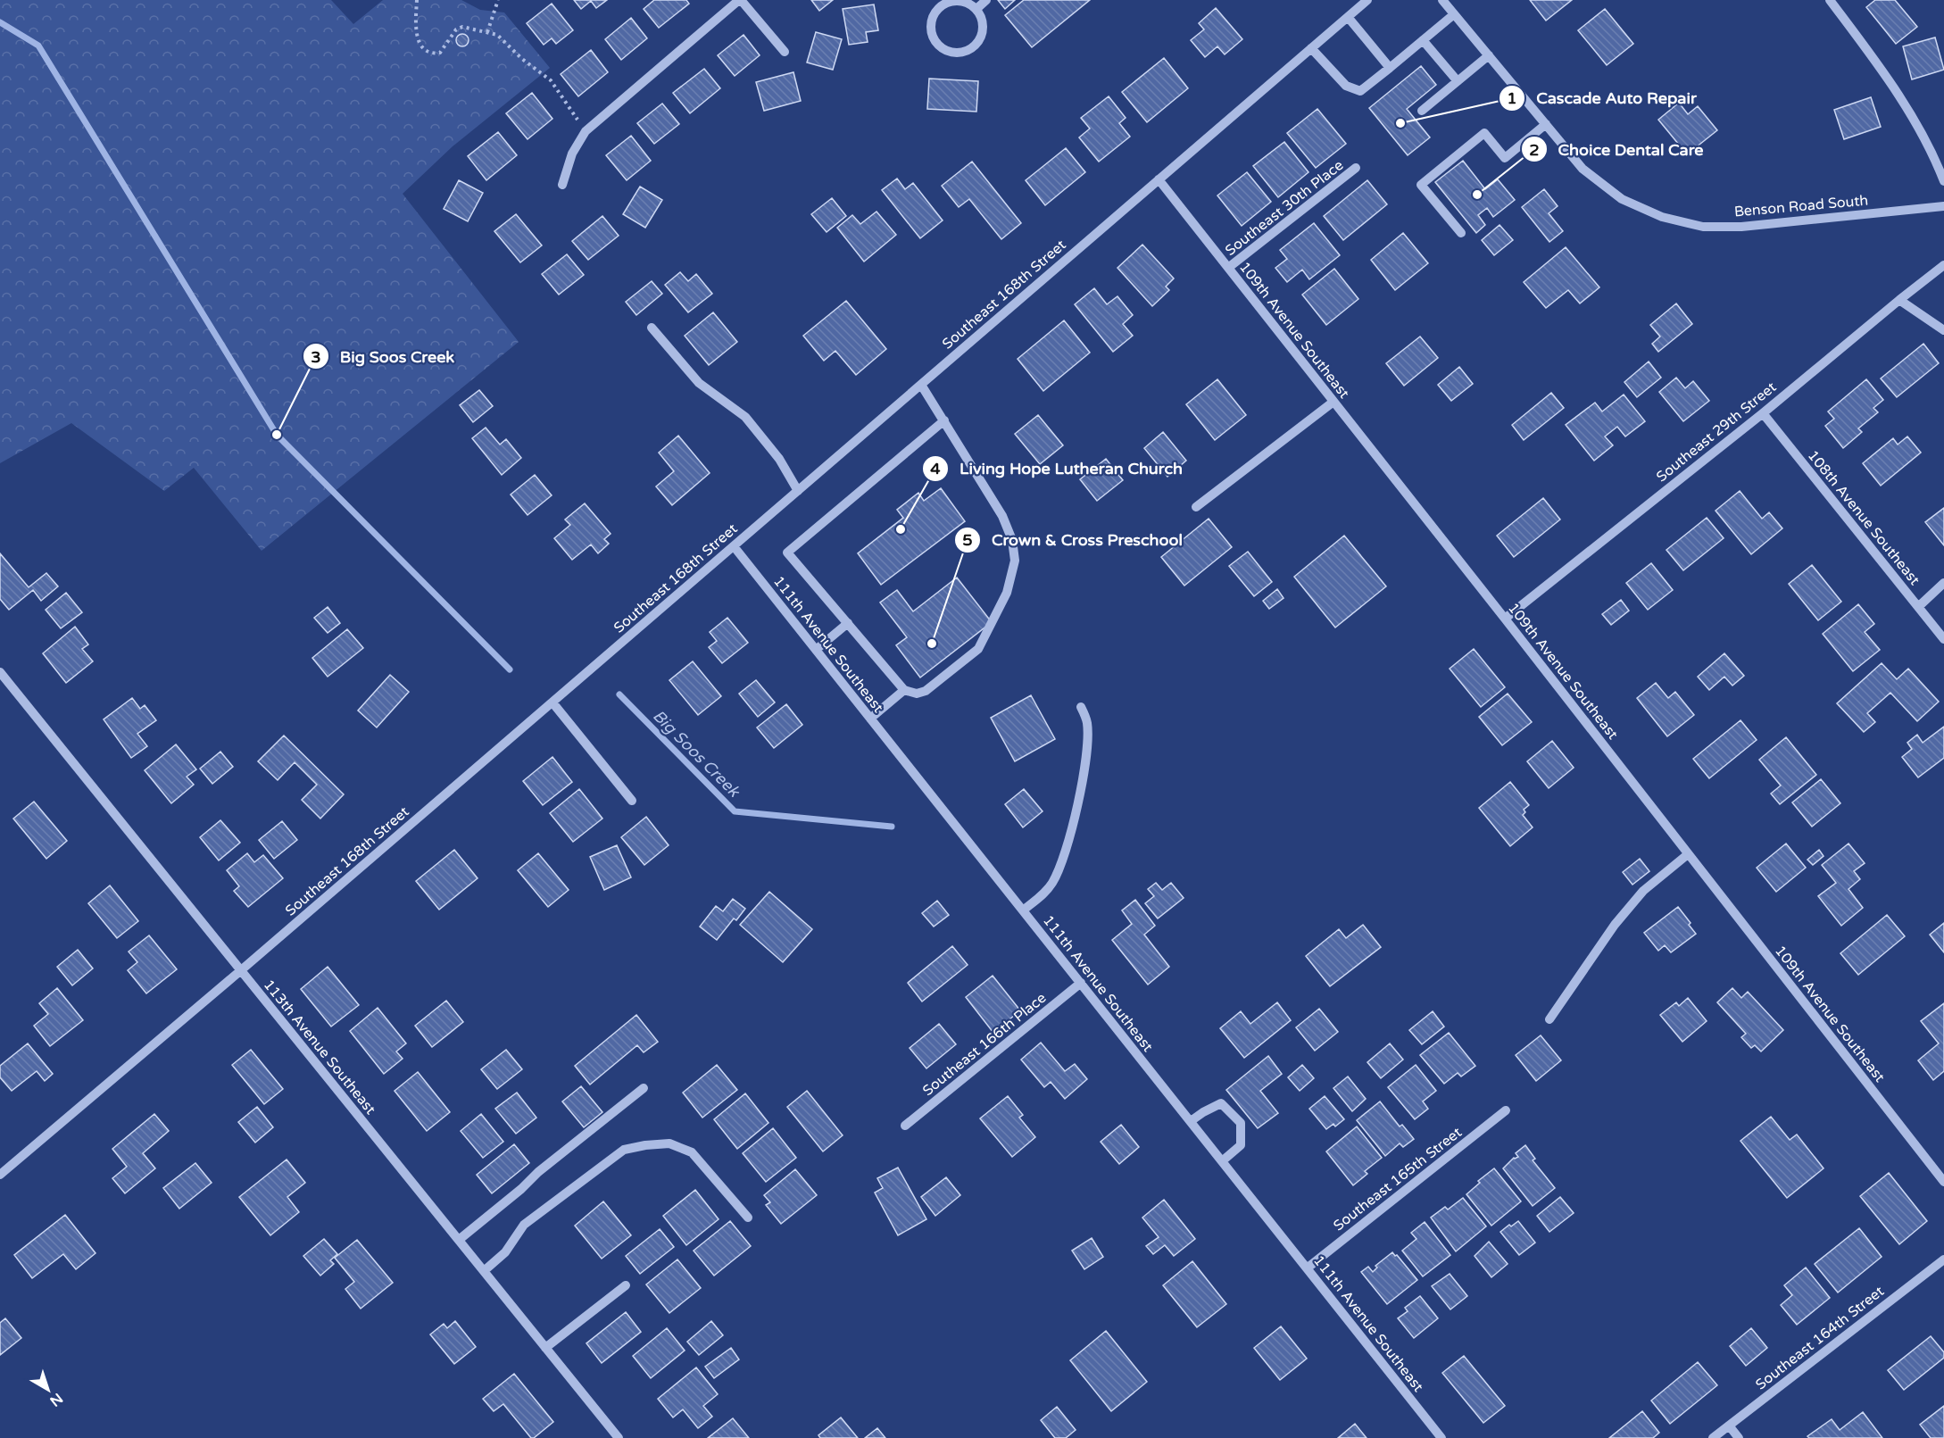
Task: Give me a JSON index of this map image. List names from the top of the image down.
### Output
{
  "streets": {
    "street": [
      "Benson Road South",
      "Southeast 30th Place",
      "Southeast 168th Street",
      "109th Avenue Southeast",
      "Southeast 29th Street",
      "108th Avenue Southeast",
      "111th Avenue Southeast",
      "Southeast 166th Place",
      "113th Avenue Southeast",
      "Southeast 165th Street",
      "Southeast 164th Street"
    ]
  },
  "crossings": [
    ["Southeast 30th Place", "109th Avenue Southeast"],
    ["Southeast 168th Street", "109th Avenue Southeast"],
    ["Southeast 168th Street", "111th Avenue Southeast"],
    ["Southeast 168th Street", "113th Avenue Southeast"],
    ["109th Avenue Southeast", "Southeast 29th Street"],
    ["Southeast 29th Street", "108th Avenue Southeast"],
    ["111th Avenue Southeast", "Southeast 166th Place"],
    ["111th Avenue Southeast", "Southeast 165th Street"]
  ],
  "water": ["Big Soos Creek"],
  "places": [
    "Cascade Auto Repair",
    "Choice Dental Care",
    "Big Soos Creek",
    "Living Hope Lutheran Church",
    "Crown & Cross Preschool"
  ],
  "north": "bottom right"
}
